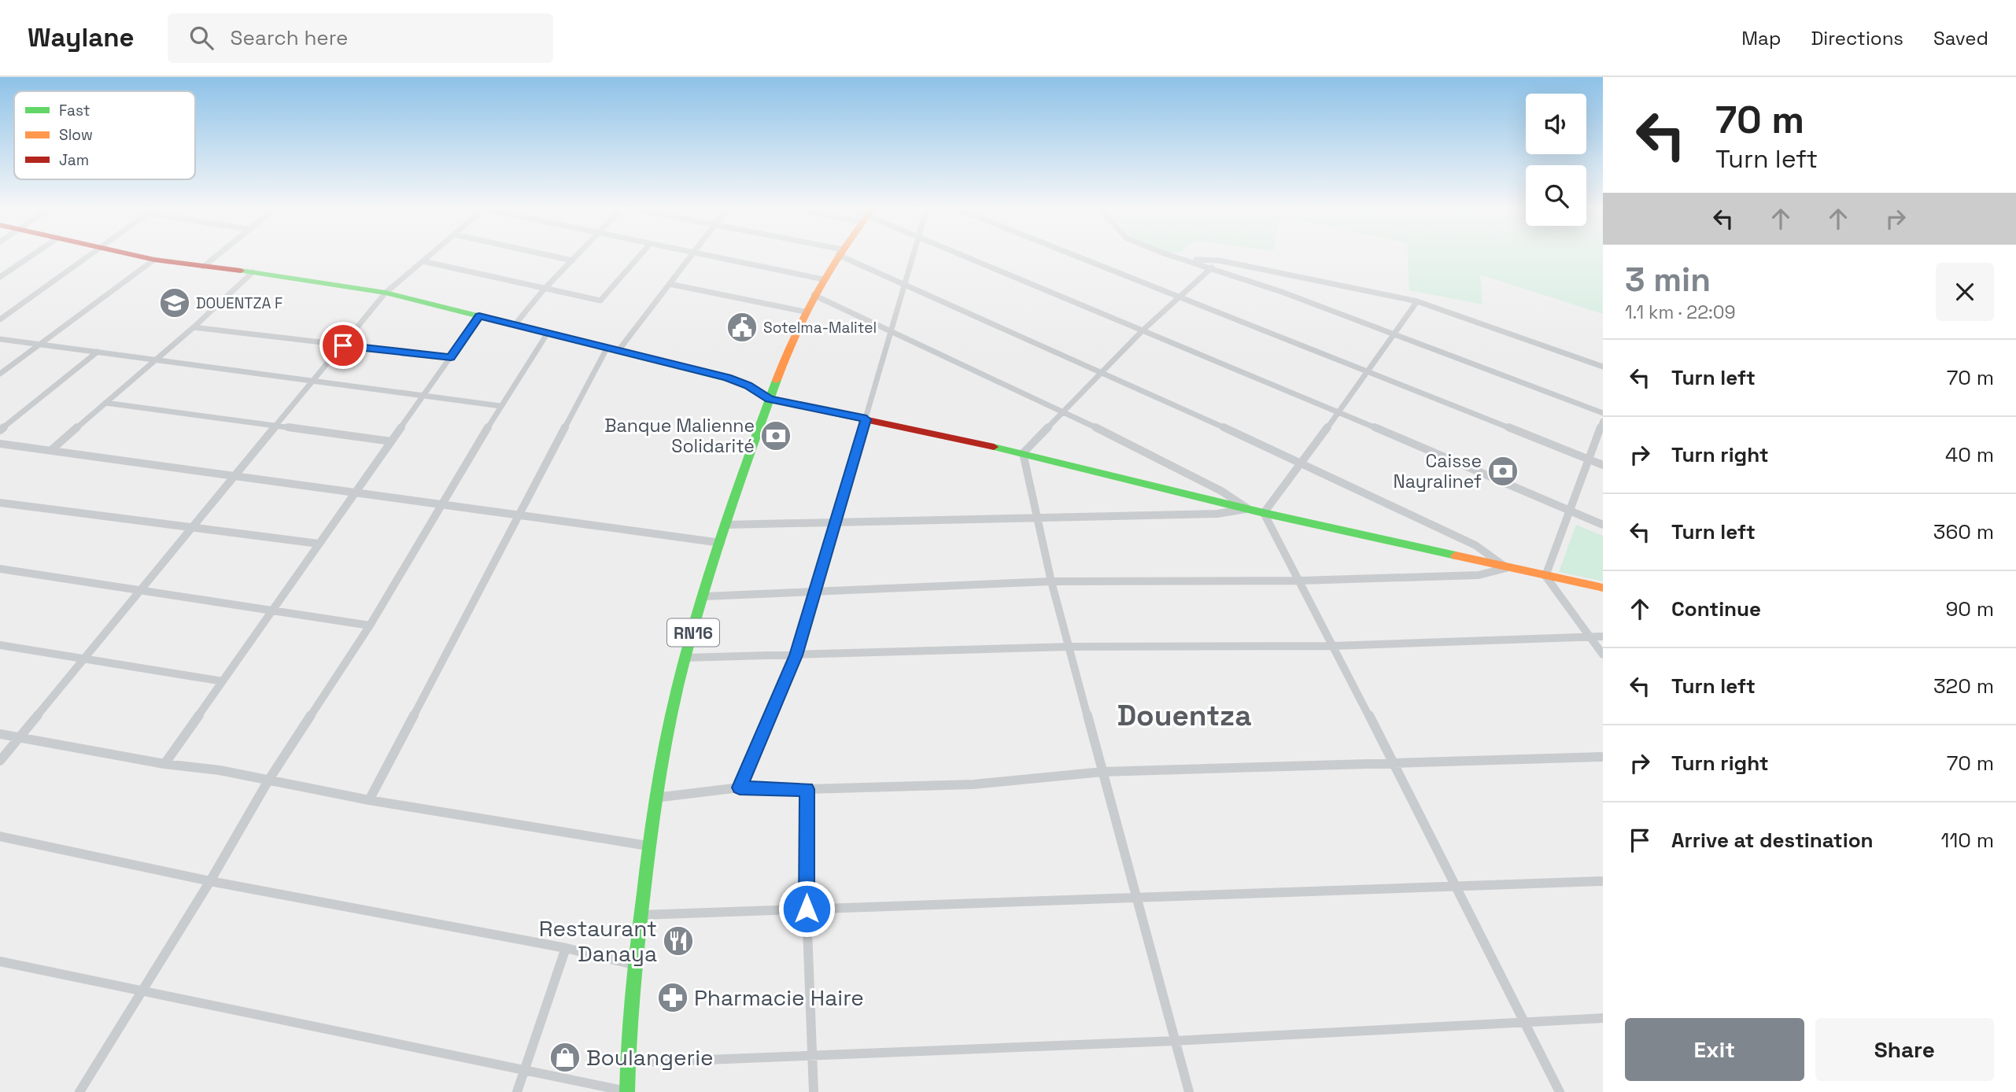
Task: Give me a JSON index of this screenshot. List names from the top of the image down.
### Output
{
  "streets": {
    "main road": ["RN16"]
  },
  "districts": ["Douentza"],
  "places": {
    "school or university": ["DOUENTZA F"],
    "public building": ["Sotelma-Malitel"],
    "bank": ["Banque Malienne Solidarité", "Caisse Nayralinef"],
    "restaurant": ["Restaurant Danaya"],
    "pharmacy": ["Pharmacie Haire"],
    "shop": ["Boulangerie"]
  },
  "legend": ["Fast", "Slow", "Jam"],
  "page": {
    "header": "Waylane",
    "search": "Search here",
    "nav": ["Map", "Directions", "Saved"],
    "turn": ["70 m", "Turn left"],
    "heading": ["3 min", "1.1 km · 22:09"],
    "list": [
      {
        "name": "Turn left",
        "value": "70 m"
      },
      {
        "name": "Turn right",
        "value": "40 m"
      },
      {
        "name": "Turn left",
        "value": "360 m"
      },
      {
        "name": "Continue",
        "value": "90 m"
      },
      {
        "name": "Turn left",
        "value": "320 m"
      },
      {
        "name": "Turn right",
        "value": "70 m"
      },
      {
        "name": "Arrive at destination",
        "value": "110 m"
      }
    ],
    "buttons": ["Exit", "Share"]
  }
}
